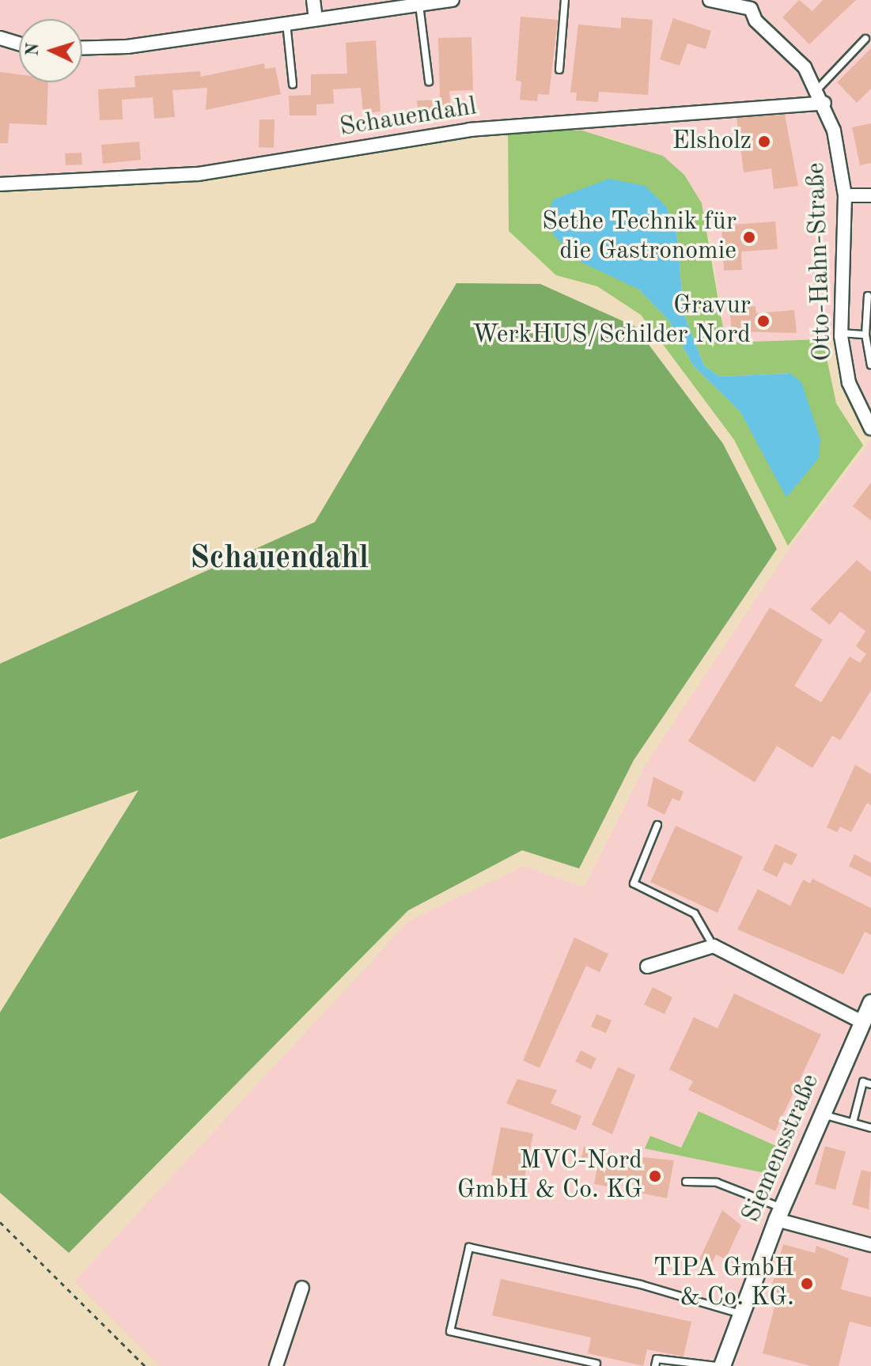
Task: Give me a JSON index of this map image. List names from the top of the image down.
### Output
{
  "streets": {
    "street": ["Schauendahl", "Otto-Hahn-Straße", "Siemensstraße"]
  },
  "crossings": [
    ["Schauendahl", "Otto-Hahn-Straße"]
  ],
  "districts": ["Schauendahl"],
  "places": [
    "Elsholz",
    "Sethe Technik für die Gastronomie",
    "Gravur WerkHUS/Schilder Nord",
    "MVC-Nord GmbH & Co. KG",
    "TIPA GmbH & Co. KG."
  ],
  "north": "left"
}
